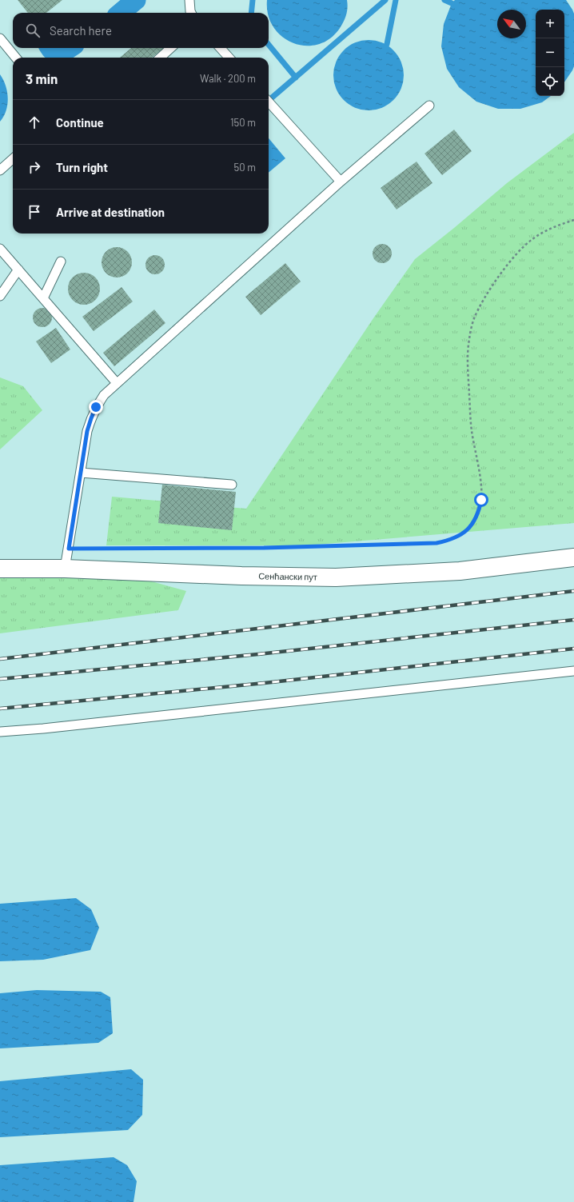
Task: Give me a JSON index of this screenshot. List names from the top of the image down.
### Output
{
  "streets": {
    "main road": ["Сенћански пут"]
  },
  "north": "top left",
  "page": {
    "map_buttons": ["+", "−"],
    "search": "Search here",
    "heading": ["3 min", "Walk · 200 m"],
    "list": [
      ["Continue", "150 m"],
      ["Turn right", "50 m"],
      "Arrive at destination"
    ]
  }
}
